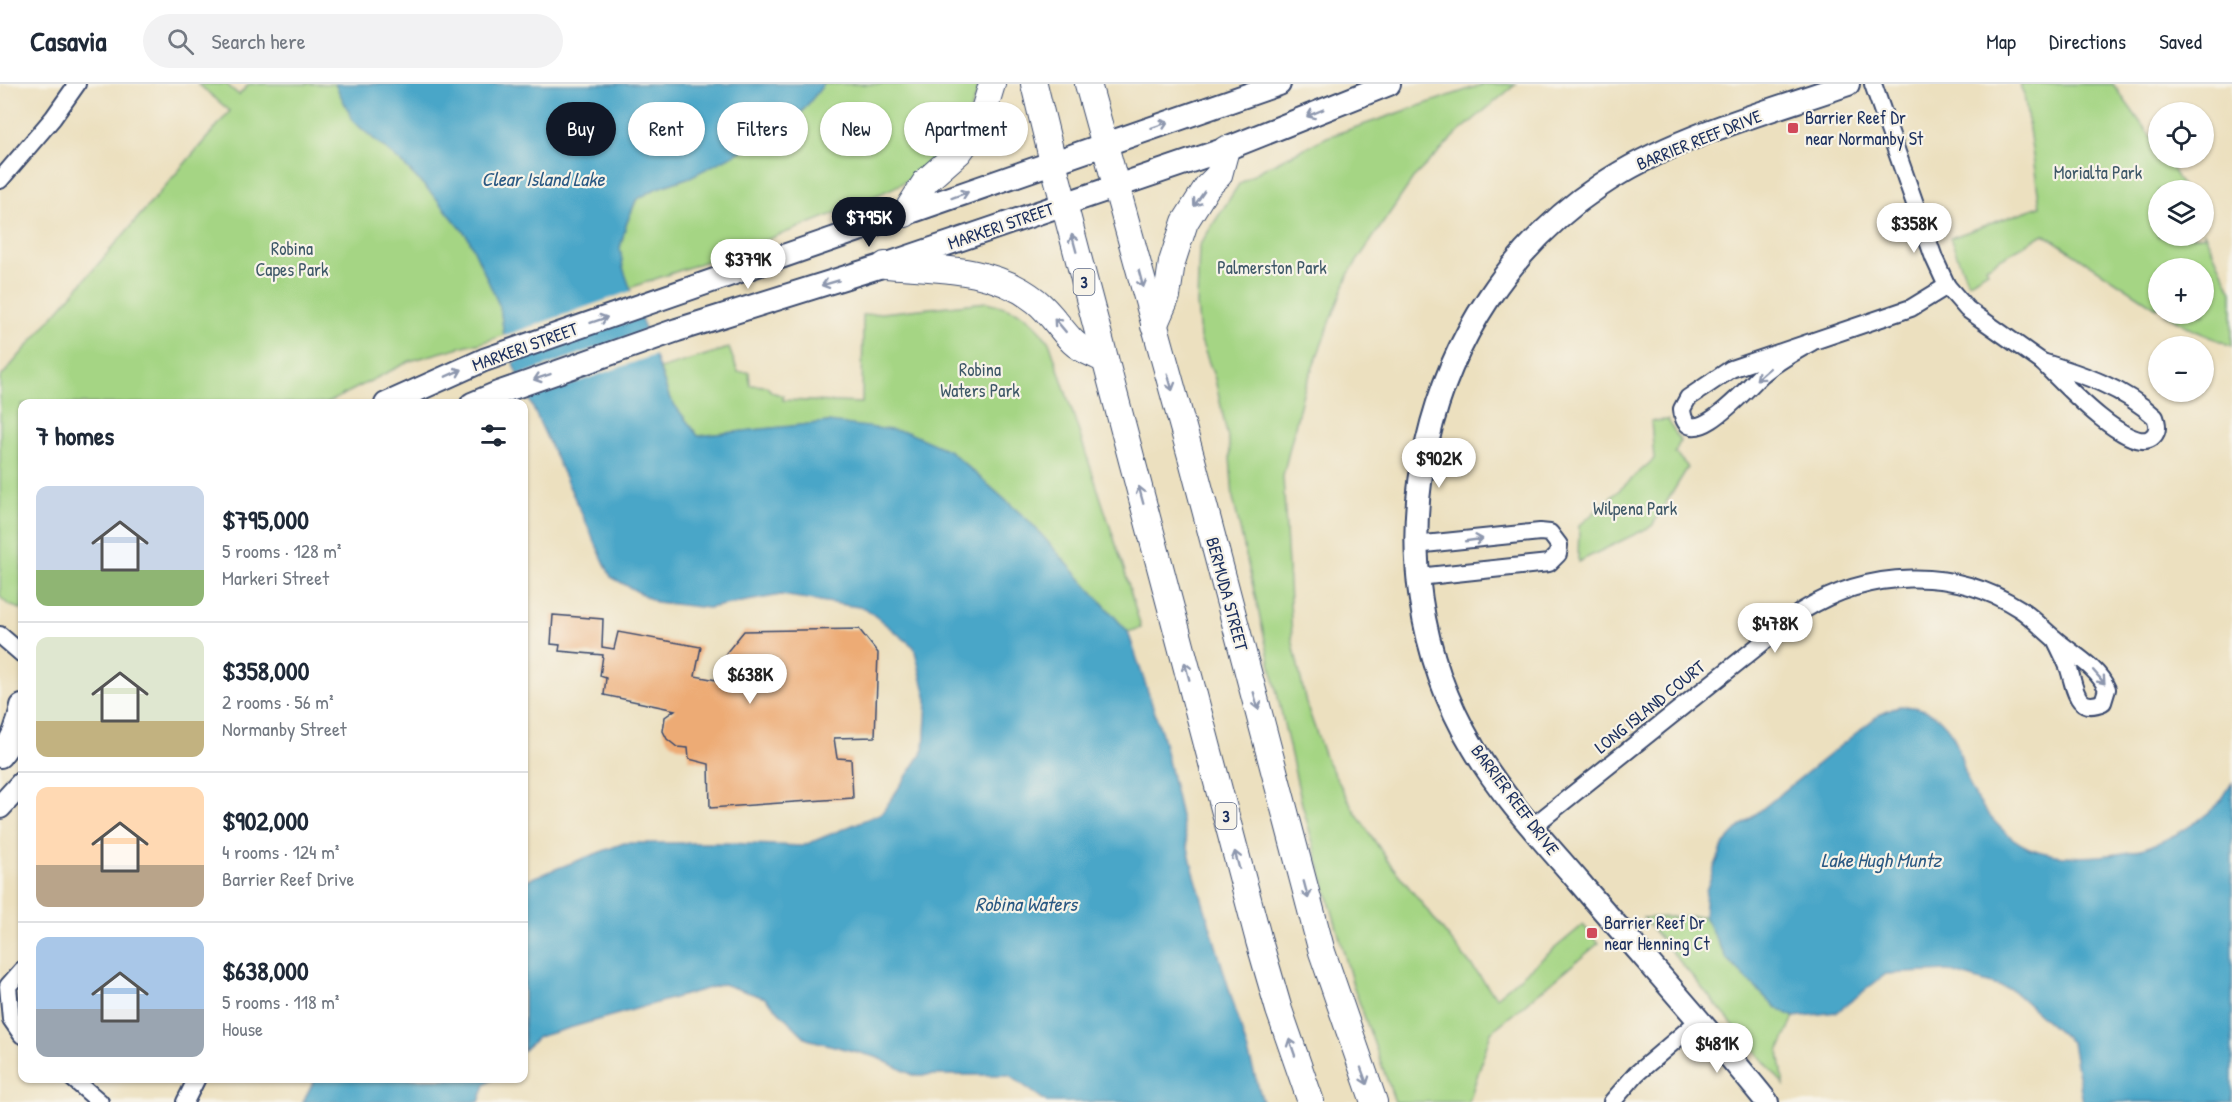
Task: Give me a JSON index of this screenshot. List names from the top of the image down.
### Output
{
  "streets": {
    "main road": [
      "BARRIER REEF DRIVE",
      "MARKERI STREET",
      "3",
      "BERMUDA STREET"
    ],
    "street": ["LONG ISLAND COURT"]
  },
  "crossings": [
    ["BARRIER REEF DRIVE", "LONG ISLAND COURT"],
    ["MARKERI STREET", "3"],
    ["MARKERI STREET", "BERMUDA STREET"]
  ],
  "water": ["Clear Island Lake", "Lake Hugh Muntz", "Robina Waters"],
  "parks": [
    "Morialta Park",
    "Robina Capes Park",
    "Palmerston Park",
    "Robina Waters Park",
    "Wilpena Park"
  ],
  "places": {
    "transit": ["Barrier Reef Dr near Normanby St", "Barrier Reef Dr near Henning Ct"]
  },
  "page": {
    "header": "Casavia",
    "search": "Search here",
    "nav": ["Map", "Directions", "Saved"],
    "map_buttons": ["+", "−"],
    "chip": [
      "Buy",
      "Rent",
      "Filters",
      "New",
      "Apartment"
    ],
    "price": [
      "$795K",
      "$358K",
      "$379K",
      "$902K",
      "$478K",
      "$638K",
      "$481K"
    ],
    "heading": "7 homes",
    "list": [
      {
        "name": "$795,000",
        "note": "5 rooms · 128 m² · Markeri Street"
      },
      {
        "name": "$358,000",
        "note": "2 rooms · 56 m² · Normanby Street"
      },
      {
        "name": "$902,000",
        "note": "4 rooms · 124 m² · Barrier Reef Drive"
      },
      {
        "name": "$638,000",
        "note": "5 rooms · 118 m² · House"
      }
    ]
  }
}
